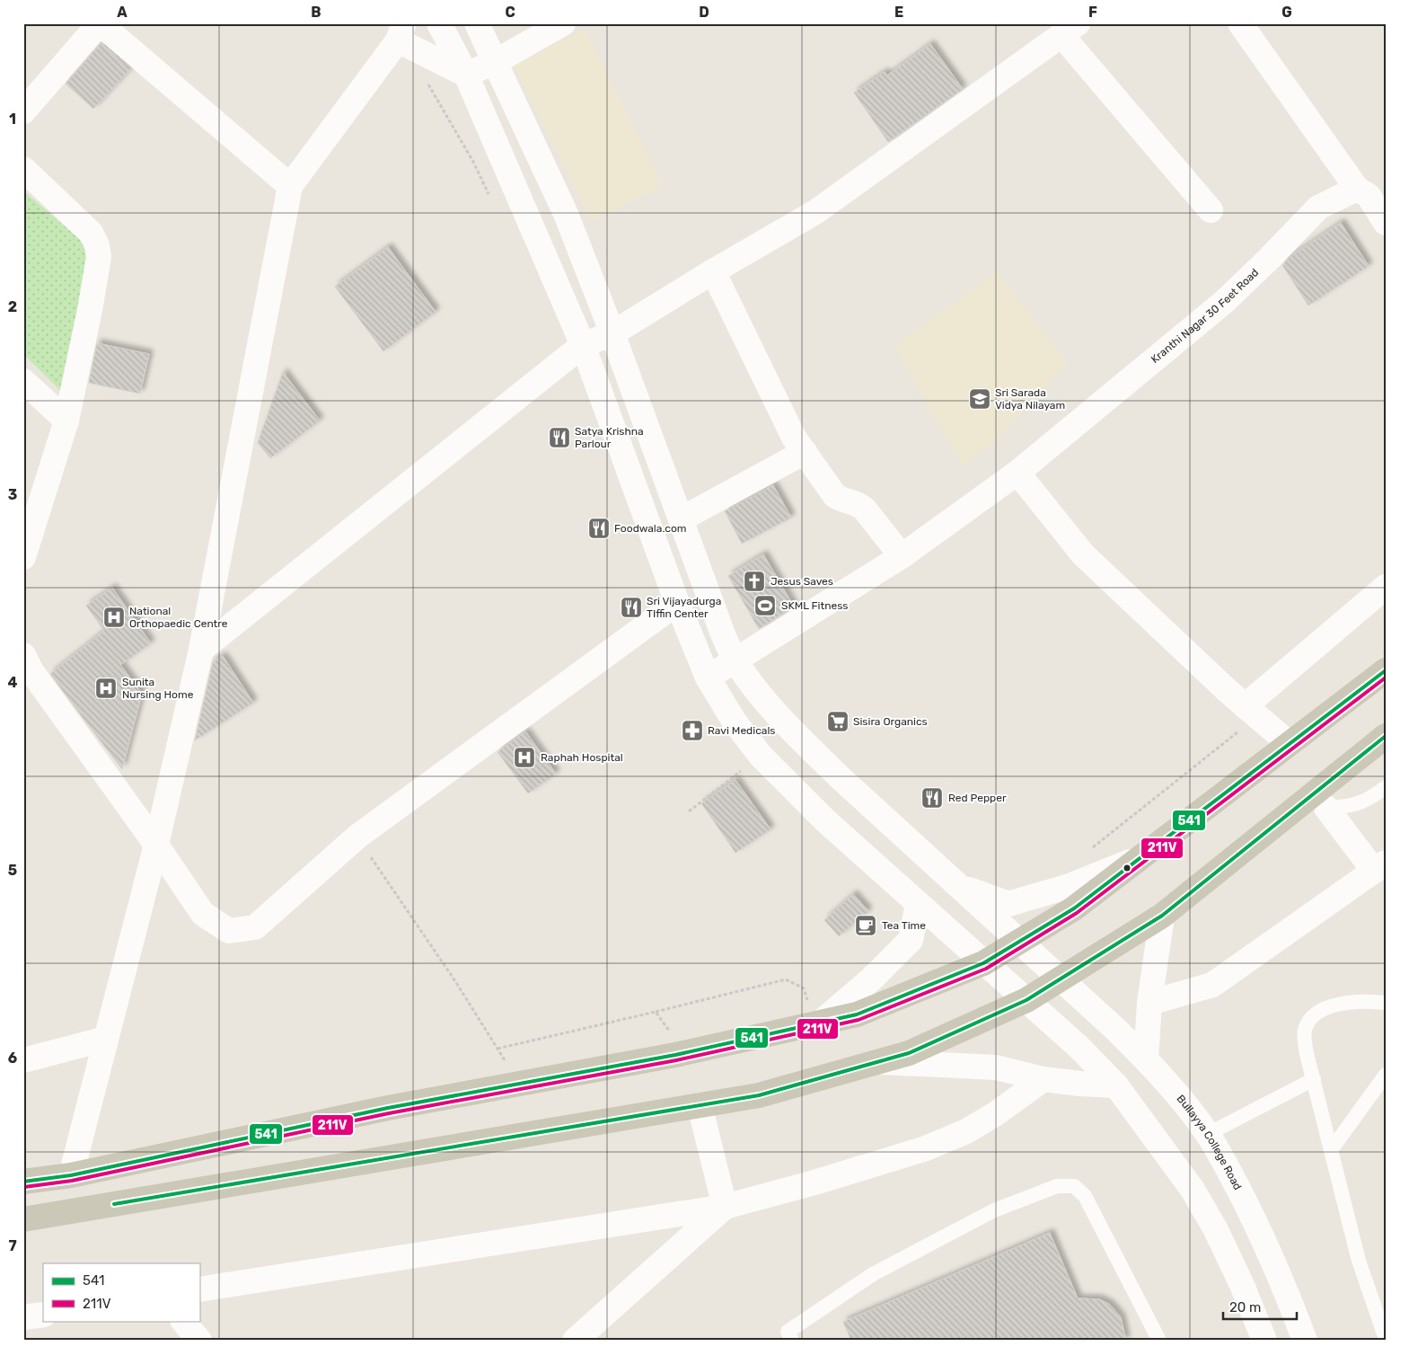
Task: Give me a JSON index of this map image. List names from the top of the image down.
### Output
{
  "streets": {
    "street": ["Kranthi Nagar 30 Feet Road", "Bullayya College Road"]
  },
  "crossings": [
    ["Kranthi Nagar 30 Feet Road", "Bullayya College Road"]
  ],
  "places": {
    "school or university": ["Sri Sarada Vidya Nilayam"],
    "restaurant": [
      "Satya Krishna Parlour",
      "Foodwala.com",
      "Sri Vijayadurga TIffin Center",
      "Red Pepper"
    ],
    "church": ["Jesus Saves"],
    "sports": ["SKML Fitness"],
    "hospital": ["National Orthopaedic Centre", "Sunita Nursing Home", "Raphah Hospital"],
    "supermarket": ["Sisira Organics"],
    "pharmacy": ["Ravi Medicals"],
    "cafe": ["Tea Time"]
  },
  "lines": ["transit line 541", "transit line 211V"],
  "legend": ["541", "211V"],
  "scale_bar": "20 m",
  "grid": {
    "columns": [
      "A",
      "B",
      "C",
      "D",
      "E",
      "F",
      "G"
    ],
    "rows": [
      "1",
      "2",
      "3",
      "4",
      "5",
      "6",
      "7"
    ]
  }
}
